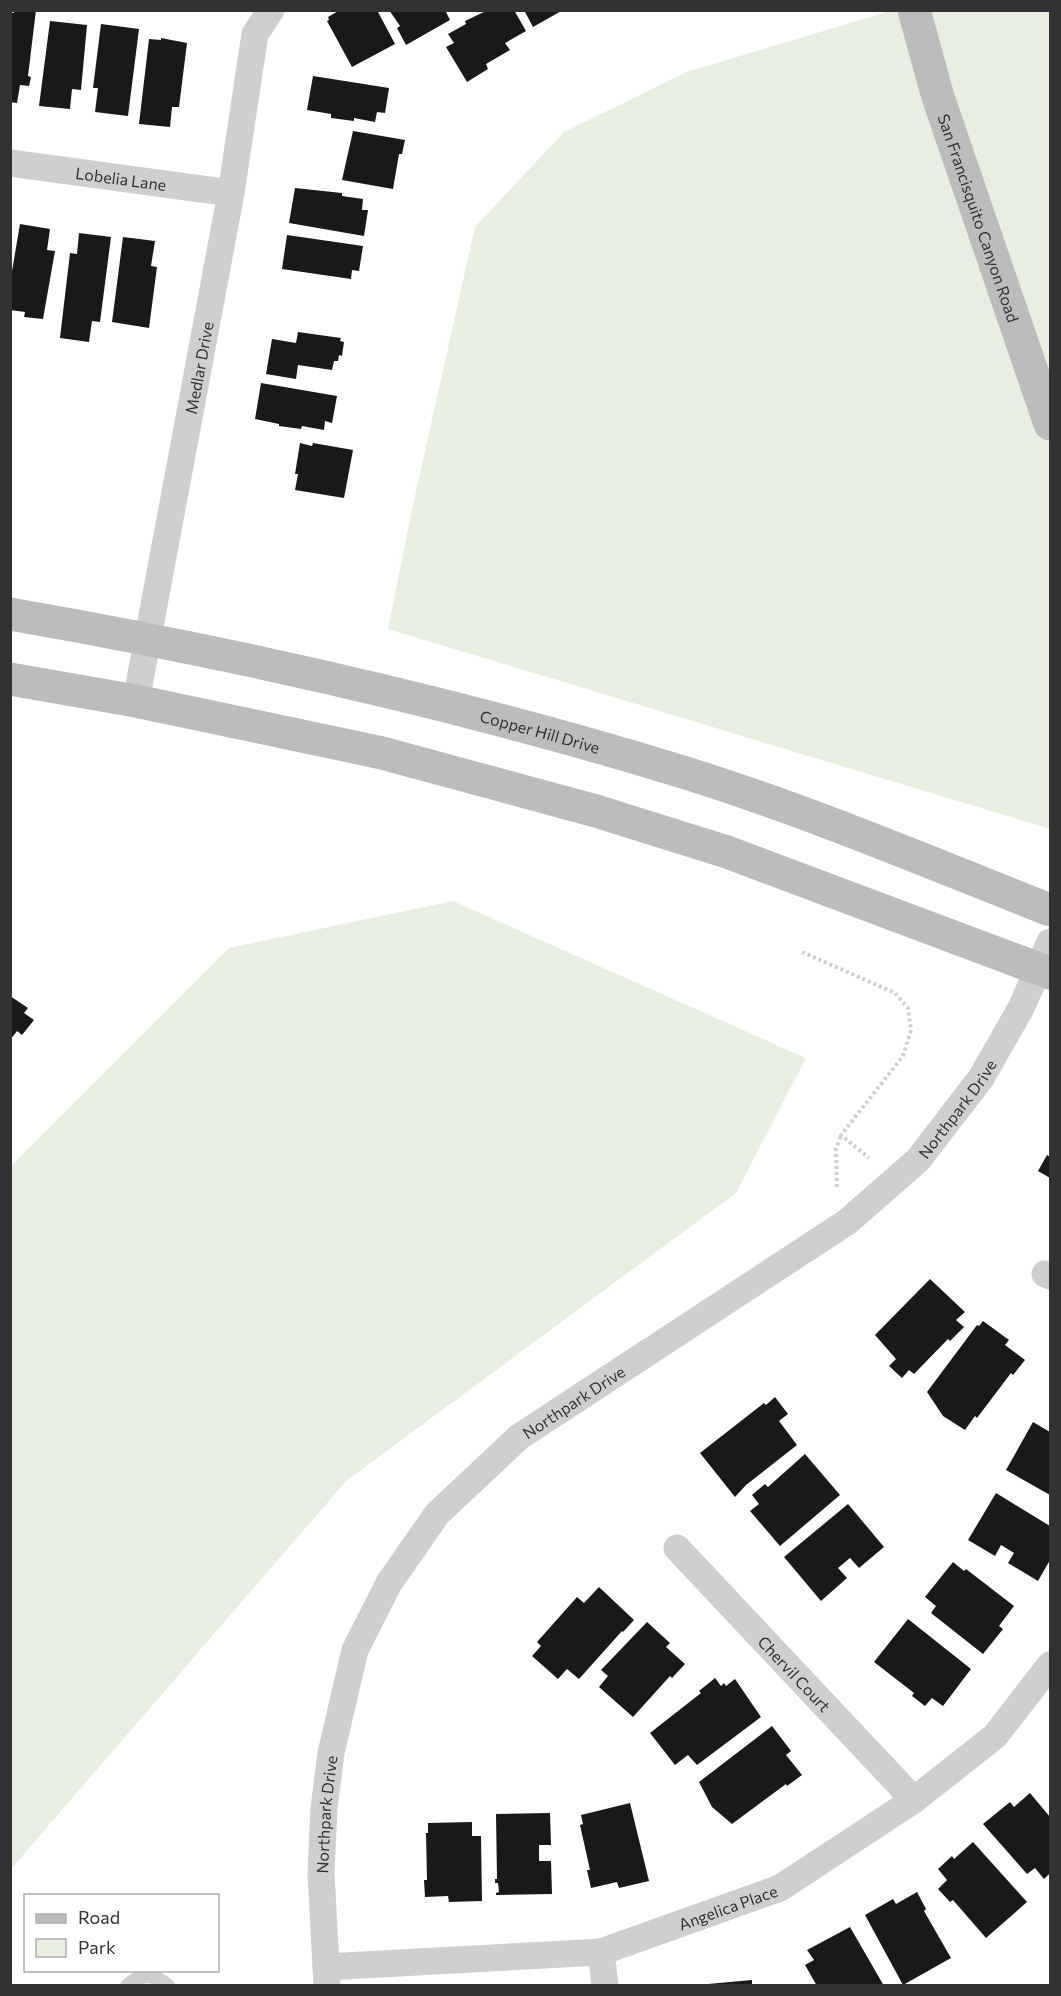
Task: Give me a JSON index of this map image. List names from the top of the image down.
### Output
{
  "streets": {
    "main road": ["San Francisquito Canyon Road", "Copper Hill Drive"],
    "street": [
      "Lobelia Lane",
      "Medlar Drive",
      "Northpark Drive",
      "Chervil Court",
      "Angelica Place"
    ]
  },
  "crossings": [
    ["Lobelia Lane", "Medlar Drive"],
    ["Medlar Drive", "Copper Hill Drive"],
    ["Northpark Drive", "Angelica Place"],
    ["Chervil Court", "Angelica Place"]
  ],
  "legend": ["Road", "Park"]
}
